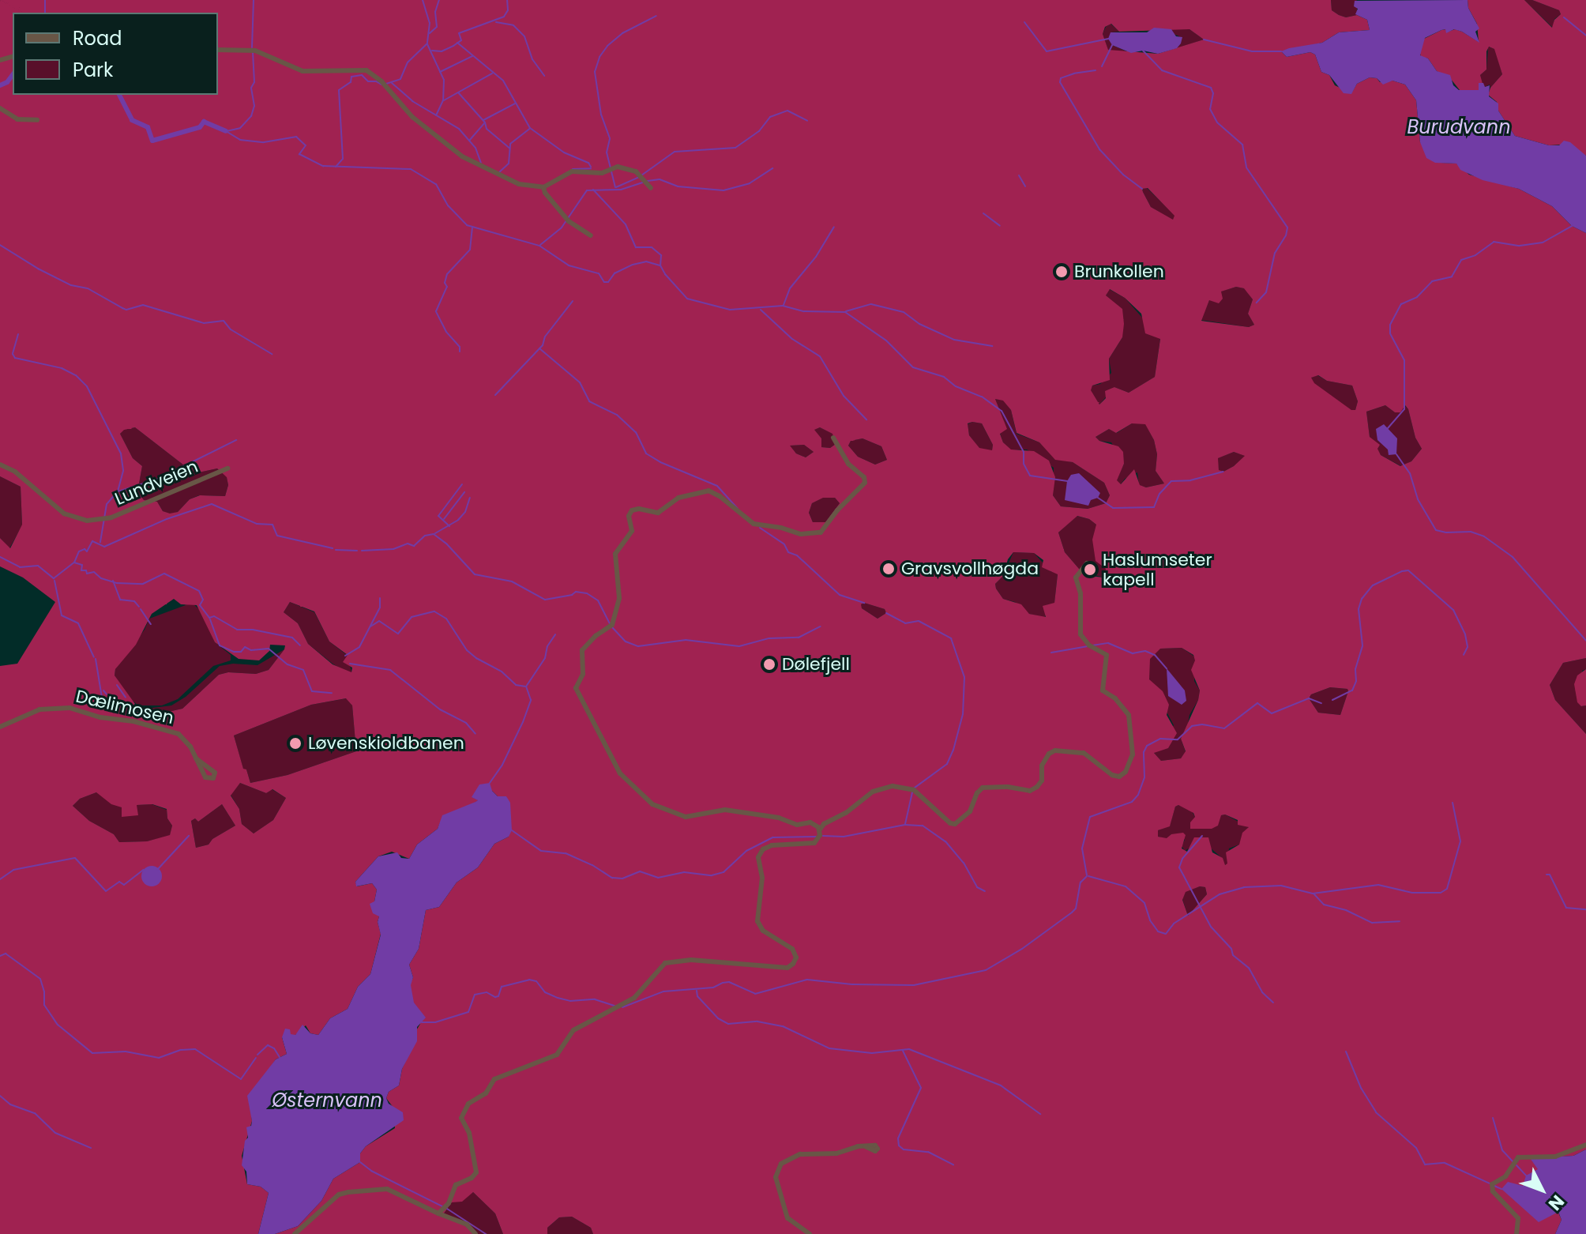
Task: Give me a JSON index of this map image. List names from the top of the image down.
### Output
{
  "streets": {
    "street": ["Lundveien", "Dælimosen"]
  },
  "water": ["Burudvann", "Østernvann"],
  "places": [
    "Brunkollen",
    "Gravsvollhøgda",
    "Haslumseter kapell",
    "Dølefjell",
    "Løvenskioldbanen"
  ],
  "legend": ["Road", "Park"],
  "north": "bottom right"
}
